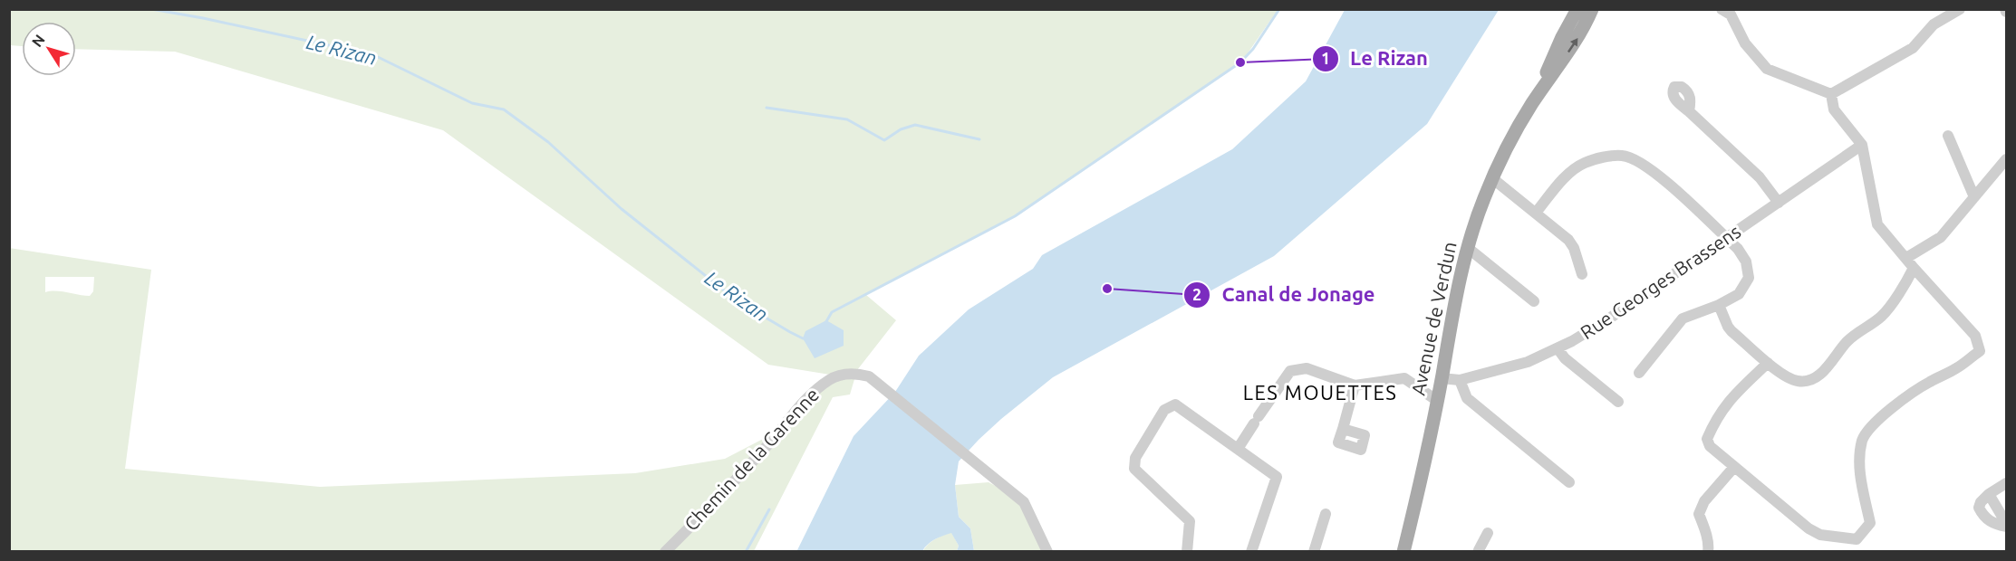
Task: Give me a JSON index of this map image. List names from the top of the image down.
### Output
{
  "streets": {
    "main road": ["Avenue de Verdun"],
    "street": ["Rue Georges Brassens", "Chemin de la Garenne"]
  },
  "crossings": [
    ["Rue Georges Brassens", "Avenue de Verdun"]
  ],
  "districts": ["LES MOUETTES"],
  "water": ["Le Rizan"],
  "places": ["Le Rizan", "Canal de Jonage"],
  "north": "top left"
}
